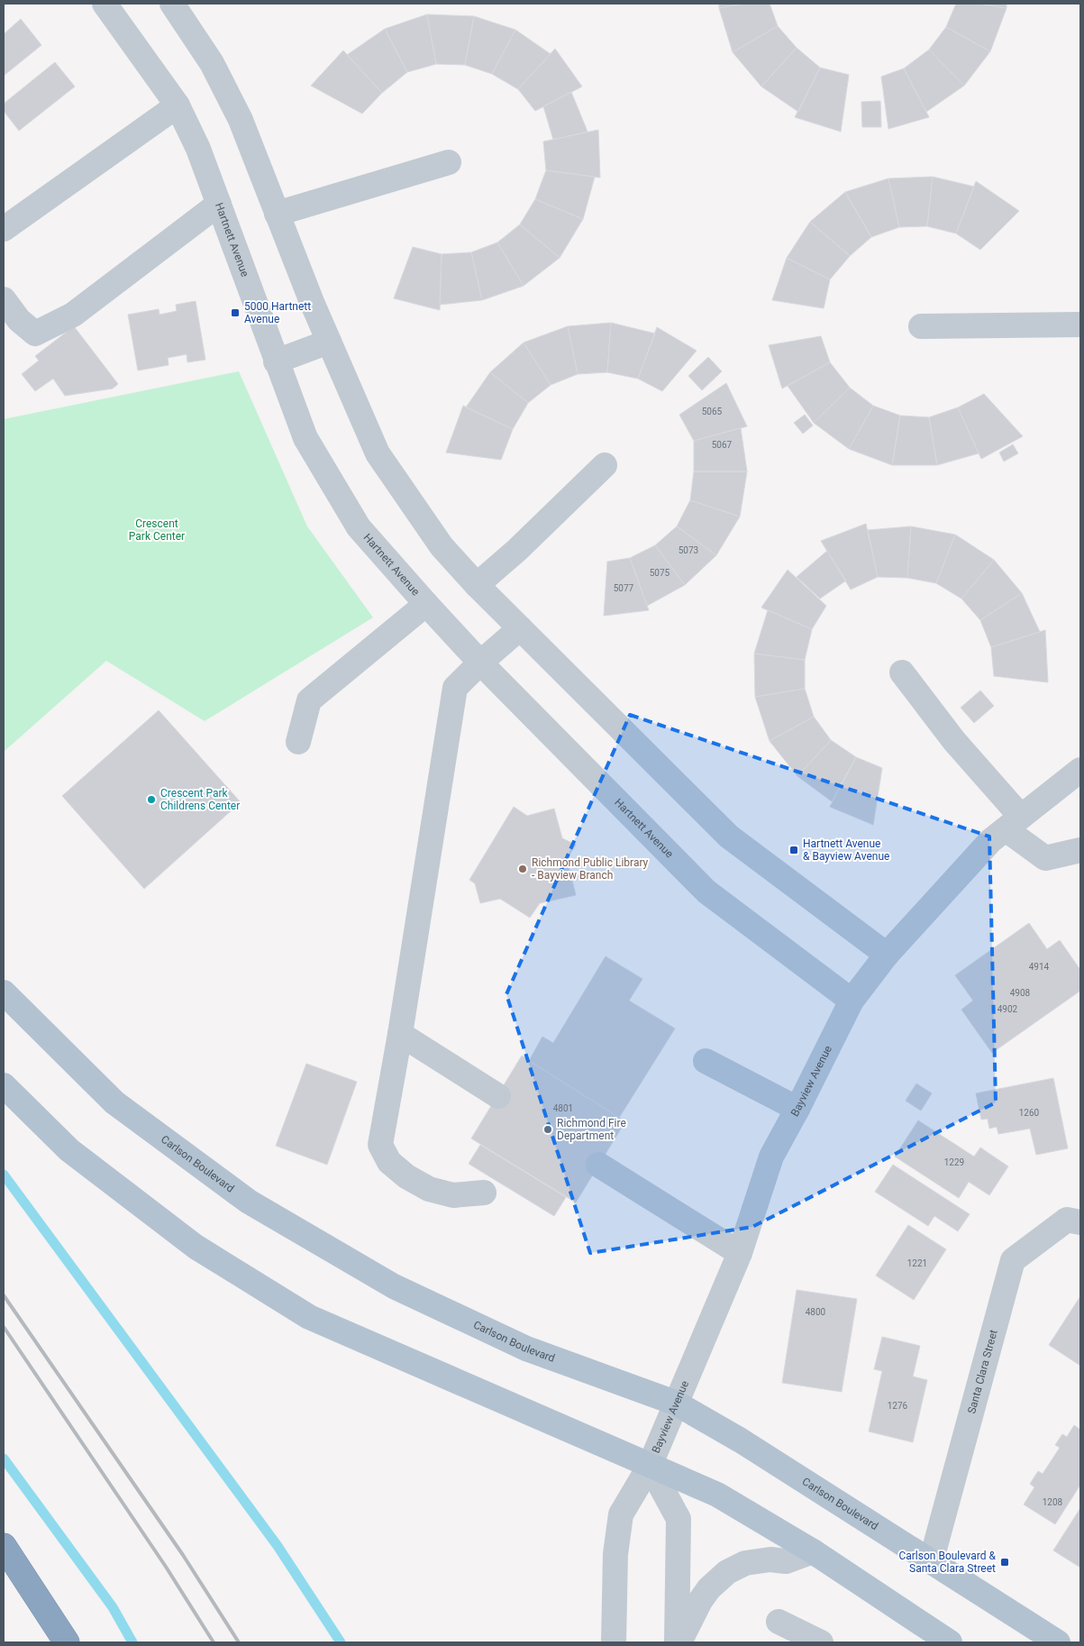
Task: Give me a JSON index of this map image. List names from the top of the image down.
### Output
{
  "streets": {
    "main road": ["Carlson Boulevard"],
    "street": ["Hartnett Avenue", "Bayview Avenue", "Santa Clara Street"]
  },
  "crossings": [
    ["Hartnett Avenue", "Bayview Avenue"],
    ["Bayview Avenue", "Carlson Boulevard"],
    ["Carlson Boulevard", "Santa Clara Street"]
  ],
  "parks": ["Crescent Park Center"],
  "places": {
    "transit": ["5000 Hartnett Avenue", "Hartnett Avenue & Bayview Avenue", "Carlson Boulevard & Santa Clara Street"],
    "other": ["Crescent Park Childrens Center", "Richmond Public Library - Bayview Branch", "Richmond Fire Department"]
  },
  "house_numbers": [
    "5065",
    "5067",
    "5073",
    "5075",
    "5077",
    "4914",
    "4908",
    "4902",
    "4801",
    "1260",
    "1229",
    "1221",
    "4800",
    "1276",
    "1208"
  ]
}
